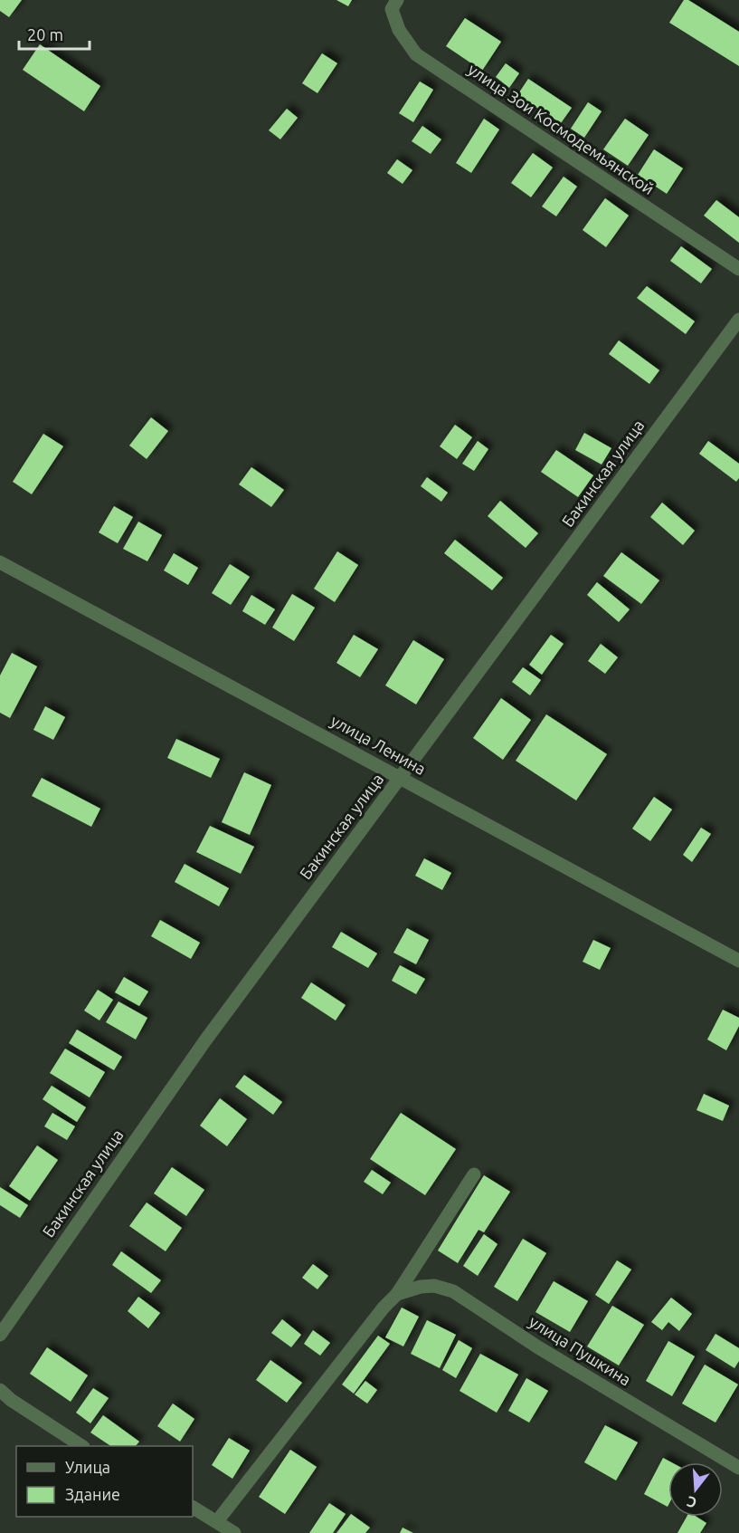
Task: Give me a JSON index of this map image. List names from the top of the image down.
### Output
{
  "streets": {
    "street": [
      "улица Зои Космодемьянской",
      "Бакинская улица",
      "улица Ленина",
      "улица Пушкина"
    ]
  },
  "crossings": [
    ["Бакинская улица", "улица Ленина"]
  ],
  "legend": ["Улица", "Здание"],
  "scale_bar": "20 m",
  "north": "bottom"
}
